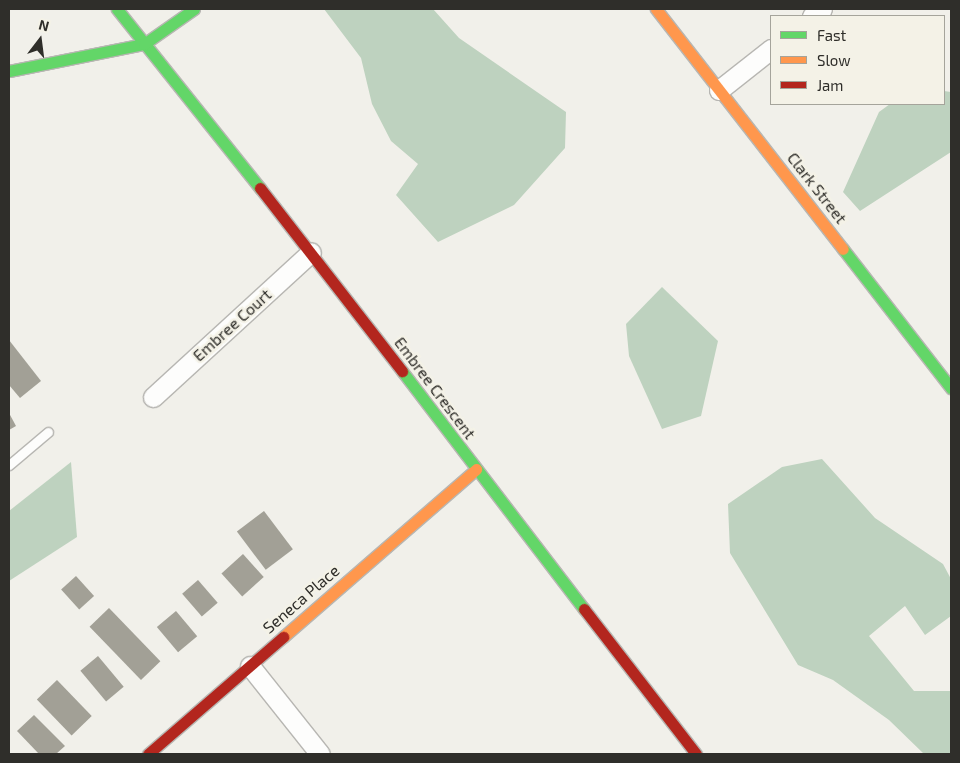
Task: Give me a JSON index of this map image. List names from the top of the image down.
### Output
{
  "streets": {
    "street": [
      "Clark Street",
      "Embree Court",
      "Embree Crescent",
      "Seneca Place"
    ]
  },
  "crossings": [
    ["Embree Court", "Embree Crescent"],
    ["Embree Crescent", "Seneca Place"]
  ],
  "legend": ["Fast", "Slow", "Jam"],
  "north": "top"
}
